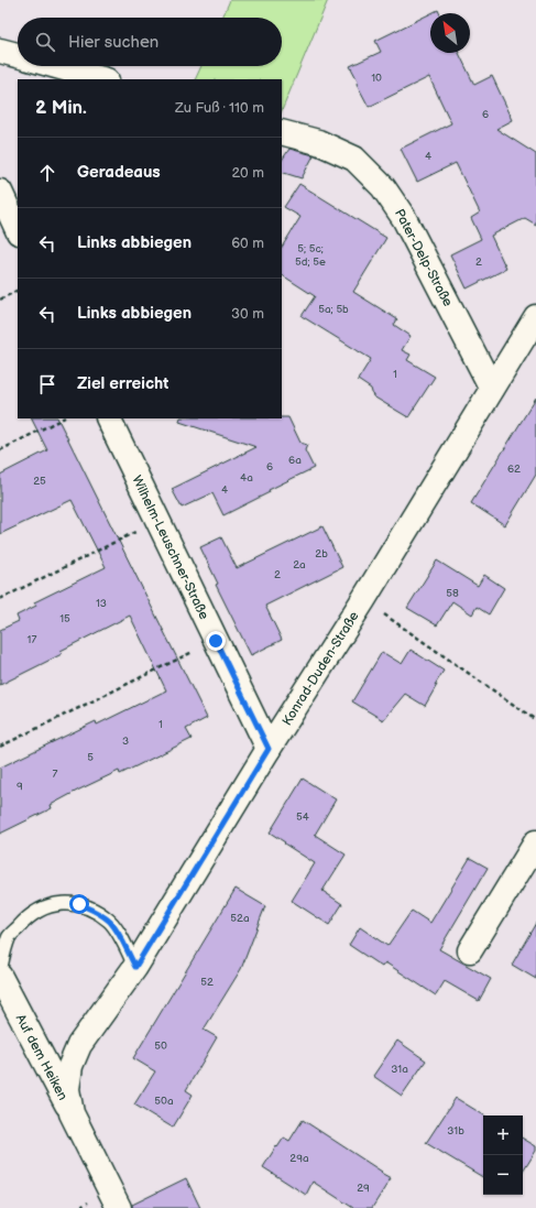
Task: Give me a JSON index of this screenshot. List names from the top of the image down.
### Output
{
  "streets": {
    "street": [
      "Pater-Delp-Straße",
      "Wilhelm-Leuschner-Straße",
      "Konrad-Duden-Straße",
      "Auf dem Heiken"
    ]
  },
  "crossings": [
    ["Pater-Delp-Straße", "Konrad-Duden-Straße"],
    ["Wilhelm-Leuschner-Straße", "Konrad-Duden-Straße"],
    ["Konrad-Duden-Straße", "Auf dem Heiken"]
  ],
  "house_numbers": [
    "10",
    "6",
    "4",
    "5; 5c; 5d; 5e",
    "2",
    "5a; 5b",
    "1",
    "6a",
    "6",
    "62",
    "4a",
    "25",
    "4",
    "2b",
    "2a",
    "2",
    "58",
    "13",
    "15",
    "17",
    "1",
    "3",
    "5",
    "7",
    "9",
    "54",
    "52a",
    "52",
    "50",
    "31a",
    "50a",
    "31b",
    "29a",
    "29"
  ],
  "north": "top left",
  "page": {
    "search": "Hier suchen",
    "heading": ["2 Min.", "Zu Fuß · 110 m"],
    "list": [
      ["Geradeaus", "20 m"],
      ["Links abbiegen", "60 m"],
      ["Links abbiegen", "30 m"],
      "Ziel erreicht"
    ],
    "map_buttons": ["+", "−"]
  }
}
